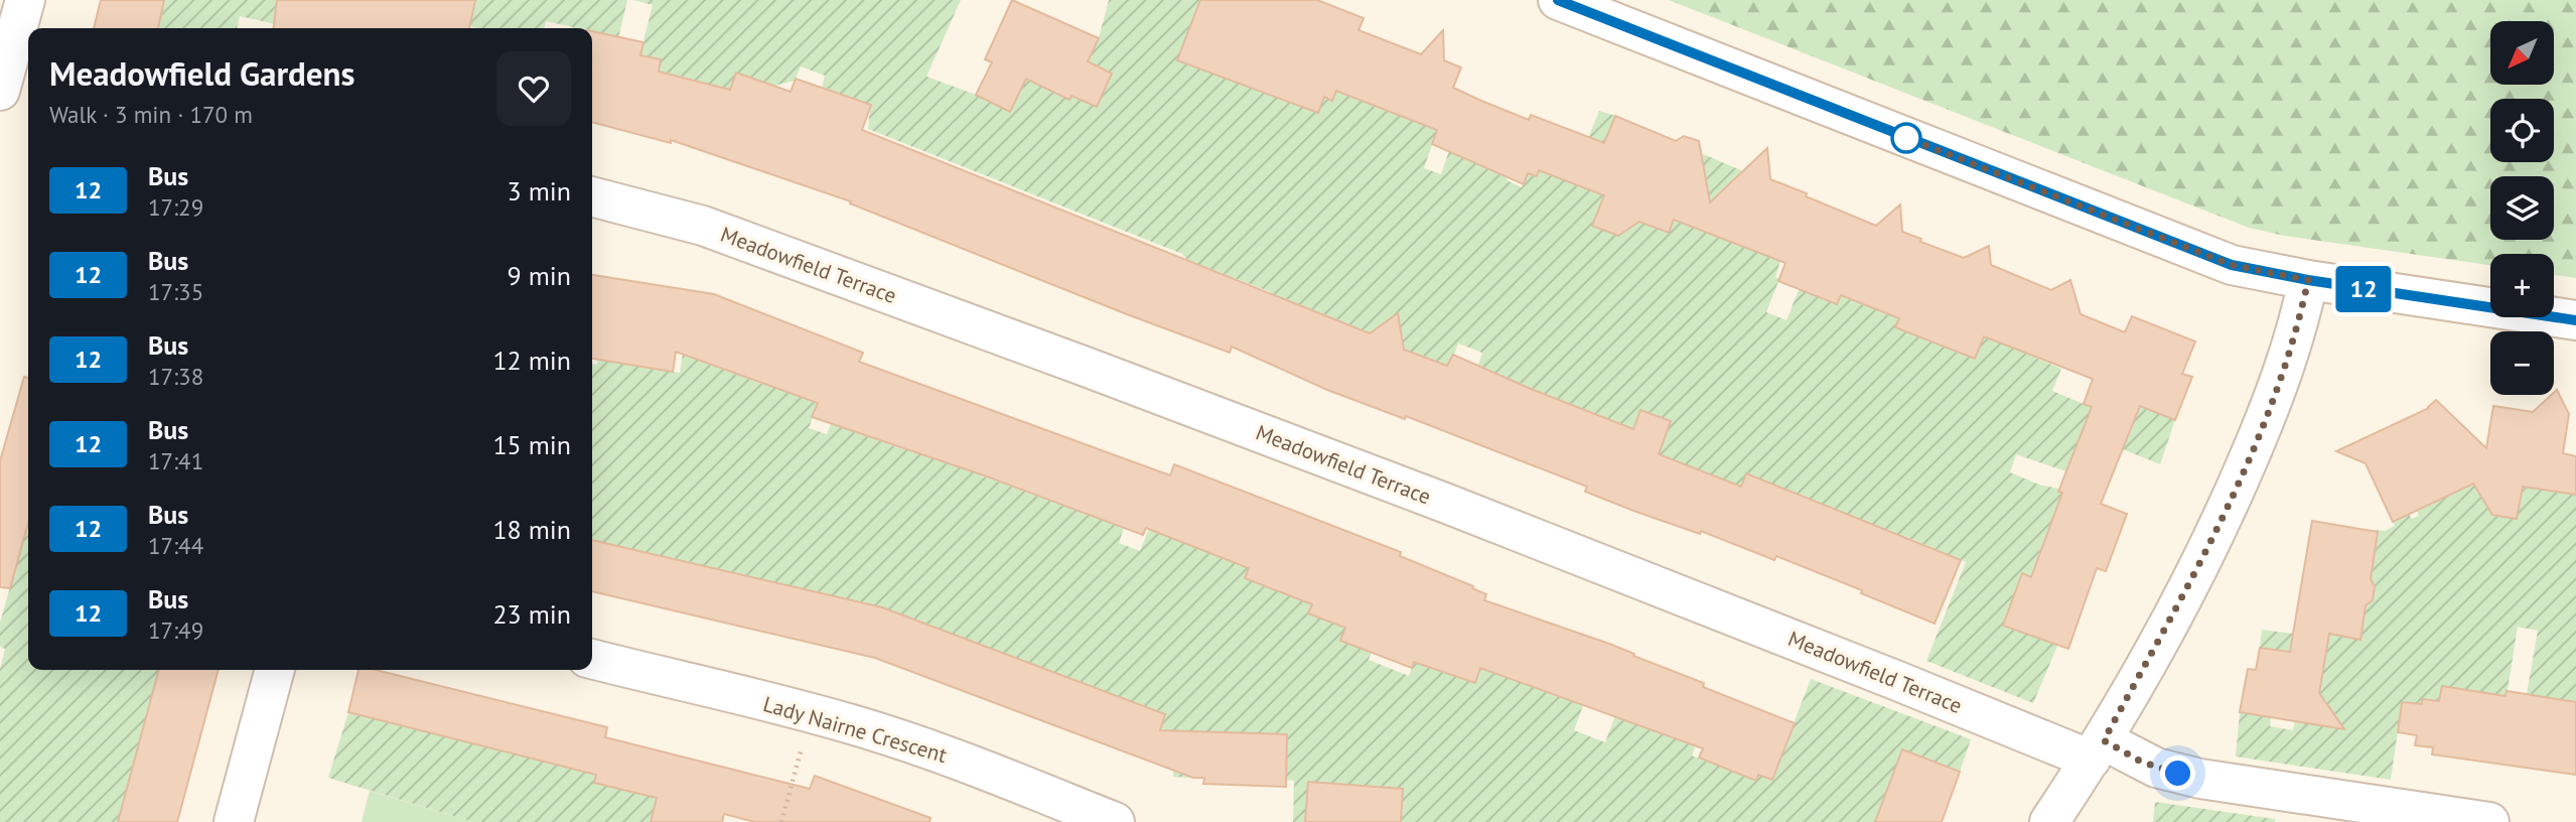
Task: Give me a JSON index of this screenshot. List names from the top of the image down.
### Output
{
  "streets": {
    "street": ["Meadowfield Terrace", "Lady Nairne Crescent"]
  },
  "lines": ["bus line 12"],
  "north": "bottom left",
  "page": {
    "on_map": "12",
    "map_buttons": ["+", "−"],
    "heading": ["Meadowfield Gardens", "Walk · 3 min · 170 m"],
    "list": [
      {
        "mark": "12",
        "name": "Bus",
        "note": "17:29",
        "value": "3 min"
      },
      {
        "mark": "12",
        "name": "Bus",
        "note": "17:35",
        "value": "9 min"
      },
      {
        "mark": "12",
        "name": "Bus",
        "note": "17:38",
        "value": "12 min"
      },
      {
        "mark": "12",
        "name": "Bus",
        "note": "17:41",
        "value": "15 min"
      },
      {
        "mark": "12",
        "name": "Bus",
        "note": "17:44",
        "value": "18 min"
      },
      {
        "mark": "12",
        "name": "Bus",
        "note": "17:49",
        "value": "23 min"
      }
    ]
  }
}
